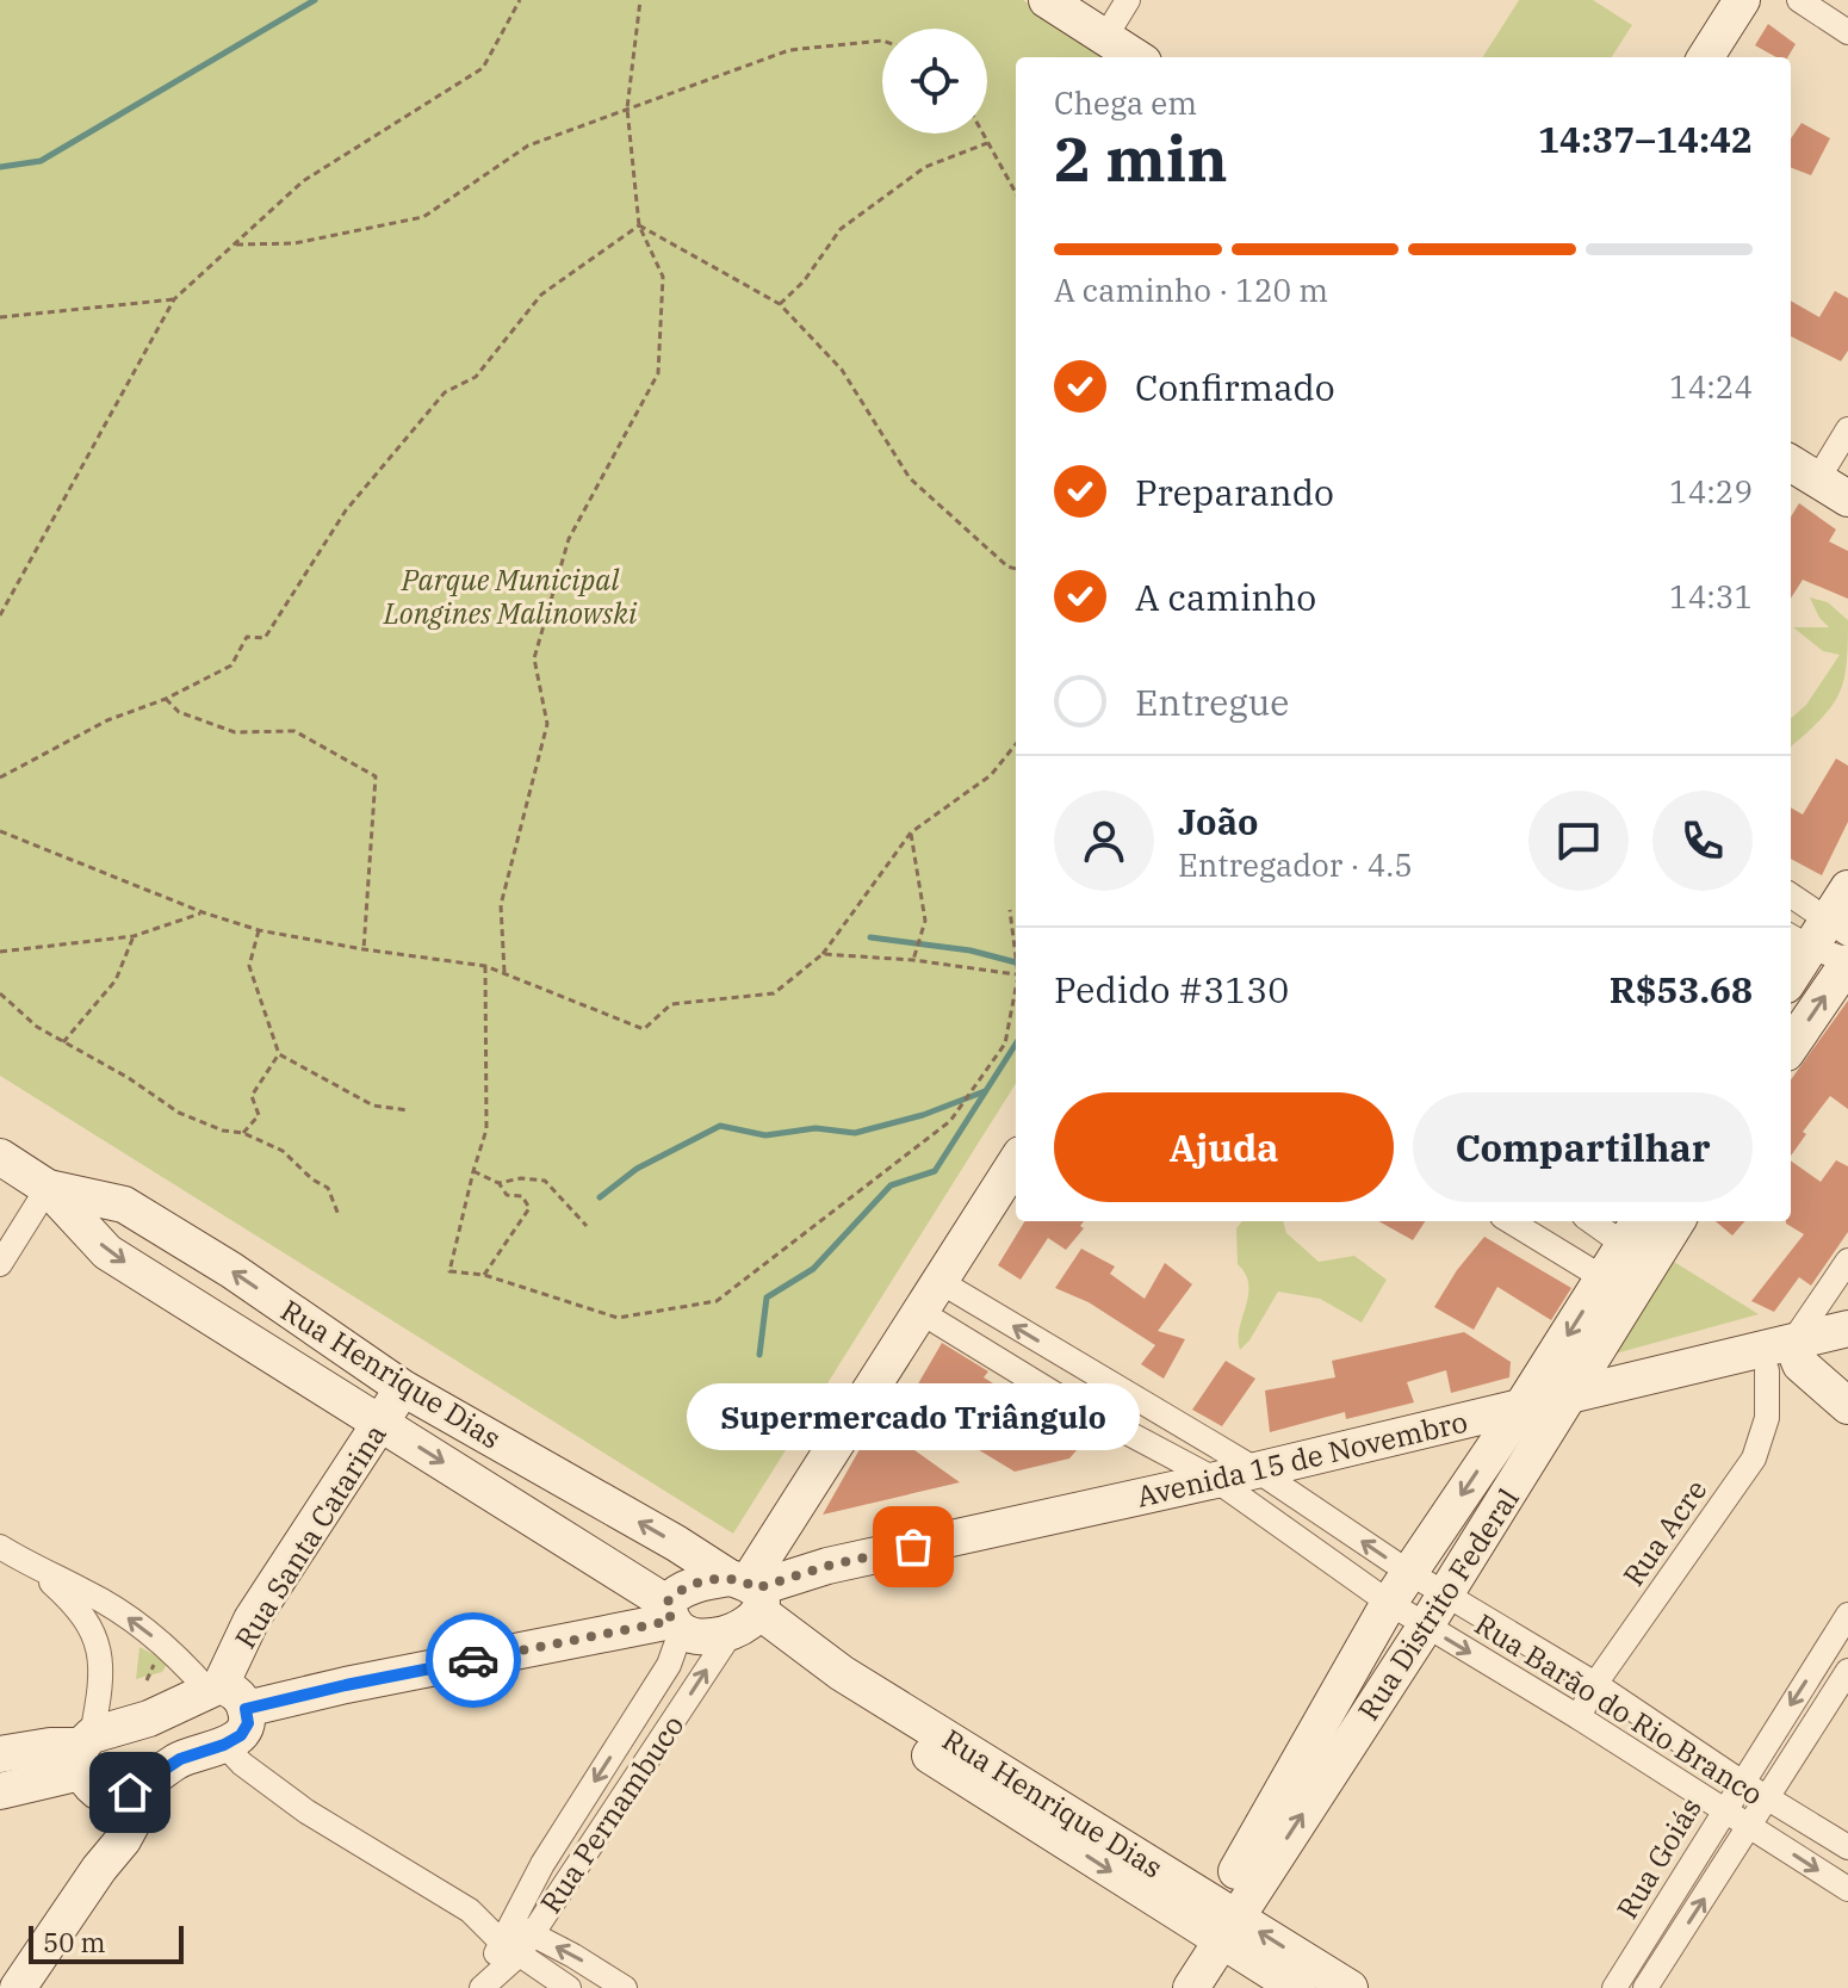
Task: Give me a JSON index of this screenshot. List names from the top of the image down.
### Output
{
  "streets": {
    "street": [
      "Rua Henrique Dias",
      "Avenida 15 de Novembro",
      "Rua Acre",
      "Rua Santa Catarina",
      "Rua Distrito Federal",
      "Rua Barão do Rio Branco",
      "Rua Pernambuco",
      "Rua Goiás"
    ]
  },
  "crossings": [
    ["Rua Henrique Dias", "Avenida 15 de Novembro"],
    ["Rua Henrique Dias", "Rua Santa Catarina"],
    ["Rua Henrique Dias", "Rua Distrito Federal"],
    ["Rua Henrique Dias", "Rua Pernambuco"],
    ["Avenida 15 de Novembro", "Rua Acre"],
    ["Avenida 15 de Novembro", "Rua Santa Catarina"],
    ["Avenida 15 de Novembro", "Rua Distrito Federal"],
    ["Avenida 15 de Novembro", "Rua Barão do Rio Branco"],
    ["Avenida 15 de Novembro", "Rua Pernambuco"],
    ["Rua Acre", "Rua Barão do Rio Branco"],
    ["Rua Distrito Federal", "Rua Barão do Rio Branco"],
    ["Rua Barão do Rio Branco", "Rua Pernambuco"],
    ["Rua Barão do Rio Branco", "Rua Goiás"]
  ],
  "parks": ["Parque Municipal Longines Malinowski"],
  "places": ["Supermercado Triângulo"],
  "scale_bar": "50 m",
  "page": {
    "heading": ["2 min", "Chega em", "14:37–14:42"],
    "panel": [
      "João",
      "Entregador · 4.5",
      "Pedido #3130",
      "R$53.68"
    ],
    "bar": "A caminho · 120 m",
    "list": [
      ["Confirmado", "14:24"],
      ["Preparando", "14:29"],
      ["A caminho", "14:31"],
      "Entregue"
    ],
    "buttons": ["Ajuda", "Compartilhar"],
    "bubble": "Supermercado Triângulo",
    "scale": "50 m"
  }
}
